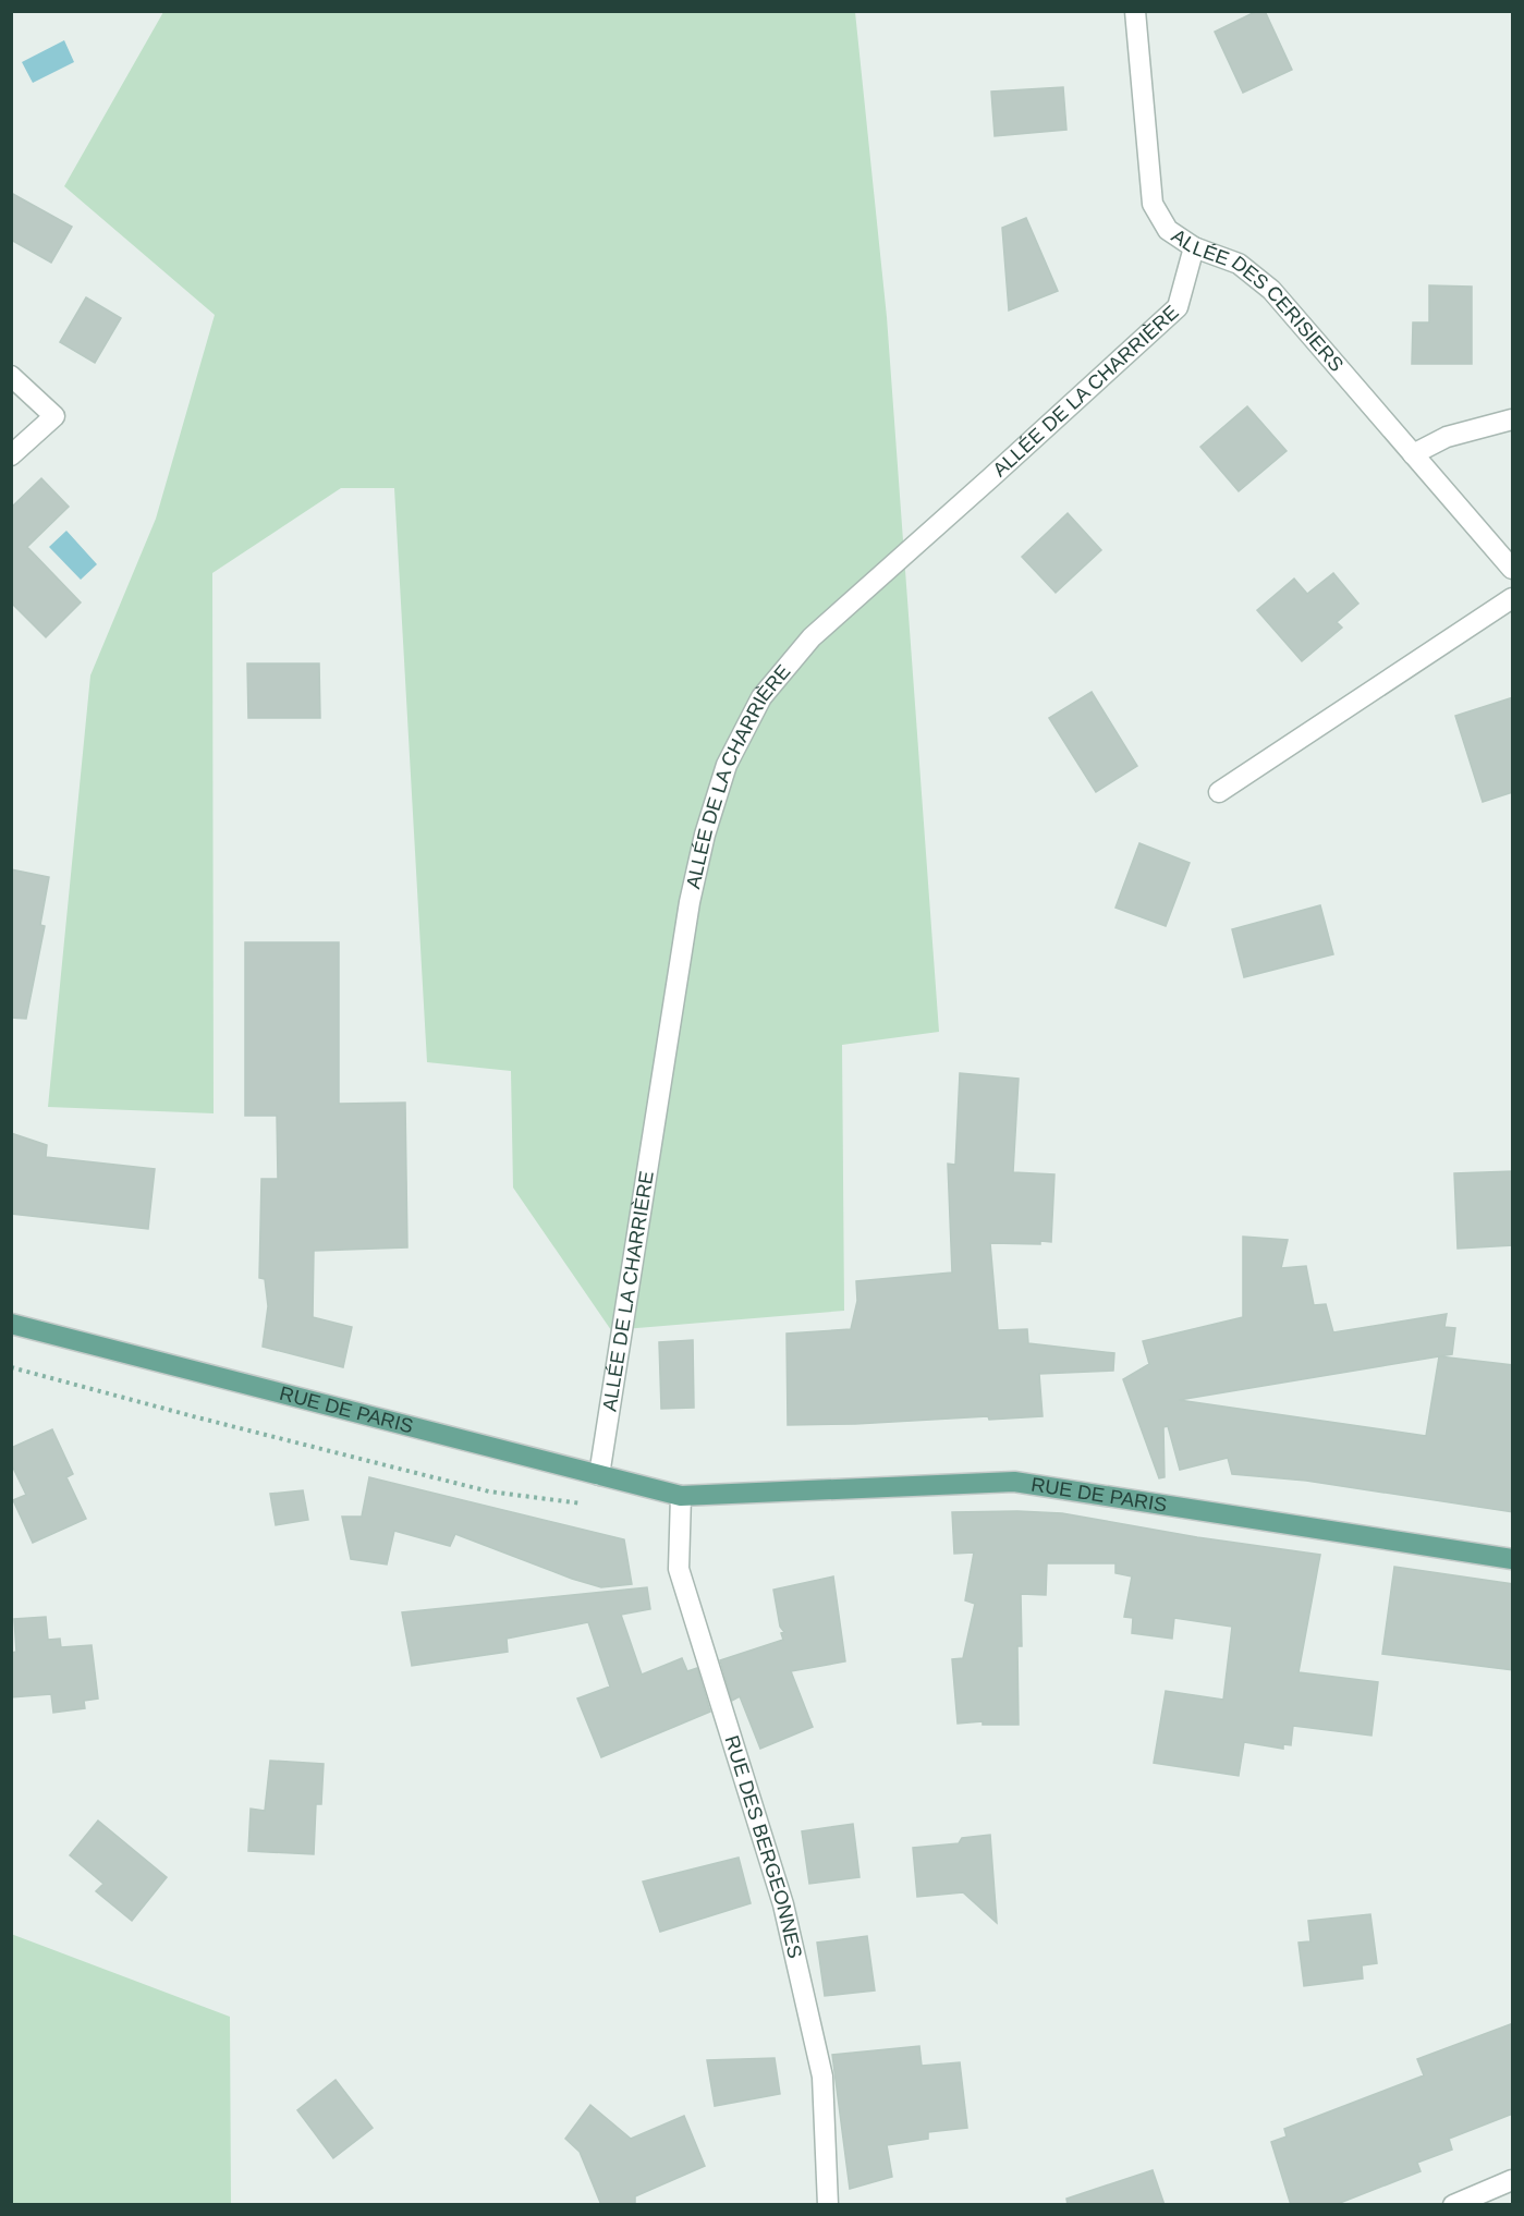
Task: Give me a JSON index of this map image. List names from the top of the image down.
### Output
{
  "streets": {
    "main road": ["RUE DE PARIS"],
    "street": ["ALLÉE DES CERISIERS", "ALLÉE DE LA CHARRIÈRE", "RUE DES BERGEONNES"]
  },
  "crossings": [
    ["ALLÉE DES CERISIERS", "ALLÉE DE LA CHARRIÈRE"],
    ["ALLÉE DE LA CHARRIÈRE", "RUE DE PARIS"],
    ["RUE DE PARIS", "RUE DES BERGEONNES"]
  ]
}
